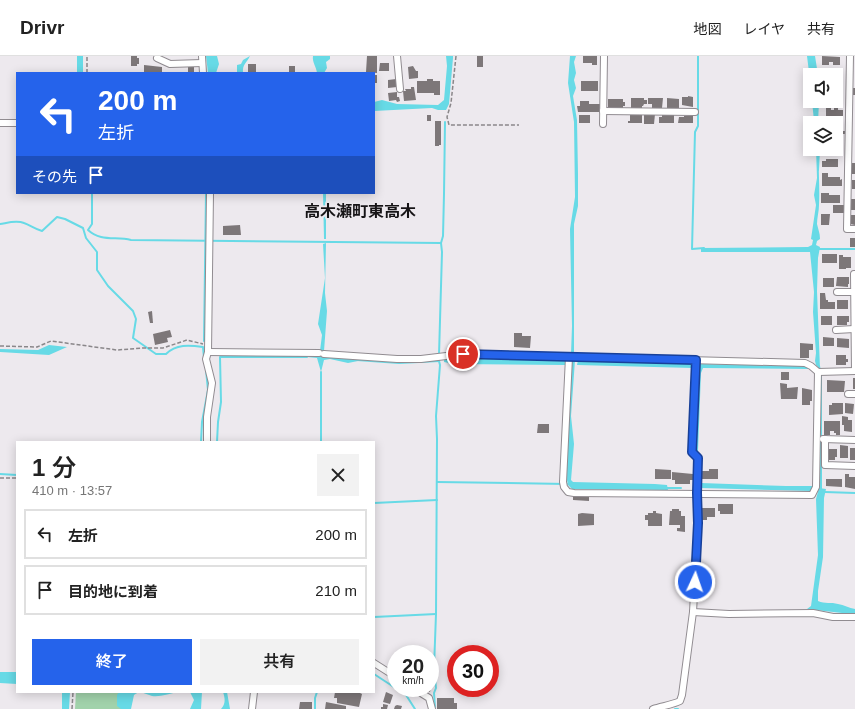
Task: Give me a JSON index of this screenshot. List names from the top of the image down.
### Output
{
  "districts": ["高木瀬町東高木"],
  "page": {
    "header": "Drivr",
    "nav": ["地図", "レイヤ", "共有"],
    "turn": ["200 m", "左折"],
    "then": "その先",
    "heading": ["1 分", "410 m · 13:57"],
    "list": [
      {
        "name": "左折",
        "value": "200 m"
      },
      {
        "name": "目的地に到着",
        "value": "210 m"
      }
    ],
    "buttons": ["終了", "共有"],
    "speed": "20 km/h",
    "limit": "30"
  }
}
